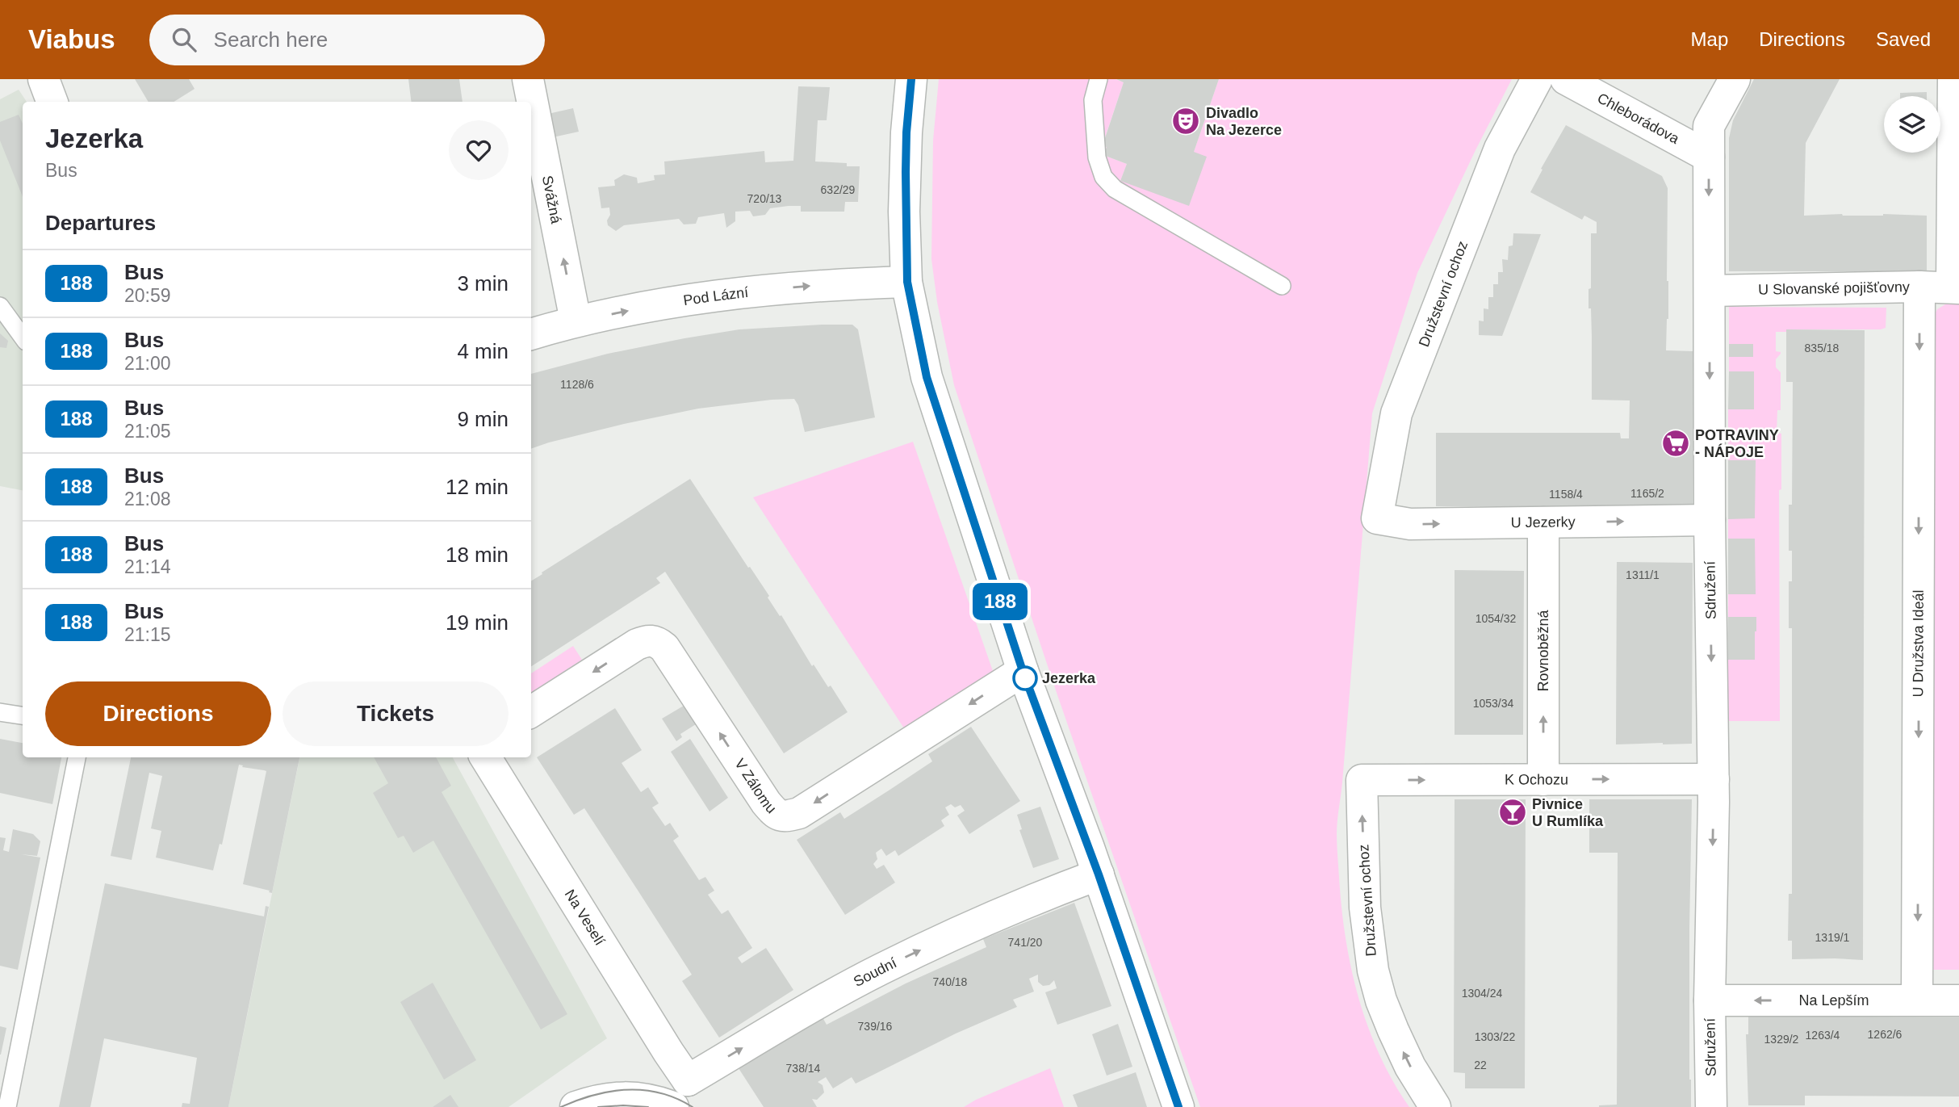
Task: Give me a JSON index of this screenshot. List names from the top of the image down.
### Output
{
  "streets": {
    "street": [
      "Chleborádova",
      "Svážná",
      "U Slovanské pojišťovny",
      "Družstevní ochoz",
      "Pod Lázní",
      "U Jezerky",
      "Sdružení",
      "U Družstva Ideál",
      "Rovnoběžná",
      "K Ochozu",
      "V Zálomu",
      "Na Veselí",
      "Soudní",
      "Na Lepším"
    ]
  },
  "crossings": [
    ["Chleborádova", "Sdružení"],
    ["Svážná", "Pod Lázní"],
    ["U Slovanské pojišťovny", "Sdružení"],
    ["U Slovanské pojišťovny", "U Družstva Ideál"],
    ["Družstevní ochoz", "U Jezerky"],
    ["Družstevní ochoz", "K Ochozu"],
    ["U Jezerky", "Sdružení"],
    ["U Jezerky", "Rovnoběžná"],
    ["Sdružení", "K Ochozu"],
    ["Sdružení", "Na Lepším"],
    ["U Družstva Ideál", "Na Lepším"],
    ["Rovnoběžná", "K Ochozu"],
    ["Na Veselí", "Soudní"]
  ],
  "one_way": [
    "Svážná",
    "Pod Lázní",
    "U Jezerky",
    "Sdružení",
    "U Družstva Ideál",
    "Rovnoběžná",
    "K Ochozu",
    "Soudní",
    "Na Lepším"
  ],
  "places": {
    "theatre": ["Divadlo Na Jezerce"],
    "supermarket": ["POTRAVINY - NÁPOJE"],
    "other": ["Jezerka"],
    "bar": ["Pivnice U Rumlíka"]
  },
  "lines": ["bus line 188"],
  "house_numbers": [
    "632/29",
    "720/13",
    "835/18",
    "1128/6",
    "1165/2",
    "1158/4",
    "1311/1",
    "1054/32",
    "1053/34",
    "1319/1",
    "741/20",
    "740/18",
    "1304/24",
    "739/16",
    "1262/6",
    "1263/4",
    "1303/22",
    "1329/2",
    "22",
    "738/14"
  ],
  "page": {
    "header": "Viabus",
    "search": "Search here",
    "nav": ["Map", "Directions", "Saved"],
    "on_map": "188",
    "heading": [
      ["Jezerka", "Bus"],
      "Departures"
    ],
    "list": [
      {
        "mark": "188",
        "name": "Bus",
        "note": "20:59",
        "value": "3 min"
      },
      {
        "mark": "188",
        "name": "Bus",
        "note": "21:00",
        "value": "4 min"
      },
      {
        "mark": "188",
        "name": "Bus",
        "note": "21:05",
        "value": "9 min"
      },
      {
        "mark": "188",
        "name": "Bus",
        "note": "21:08",
        "value": "12 min"
      },
      {
        "mark": "188",
        "name": "Bus",
        "note": "21:14",
        "value": "18 min"
      },
      {
        "mark": "188",
        "name": "Bus",
        "note": "21:15",
        "value": "19 min"
      }
    ],
    "buttons": ["Directions", "Tickets"]
  }
}
